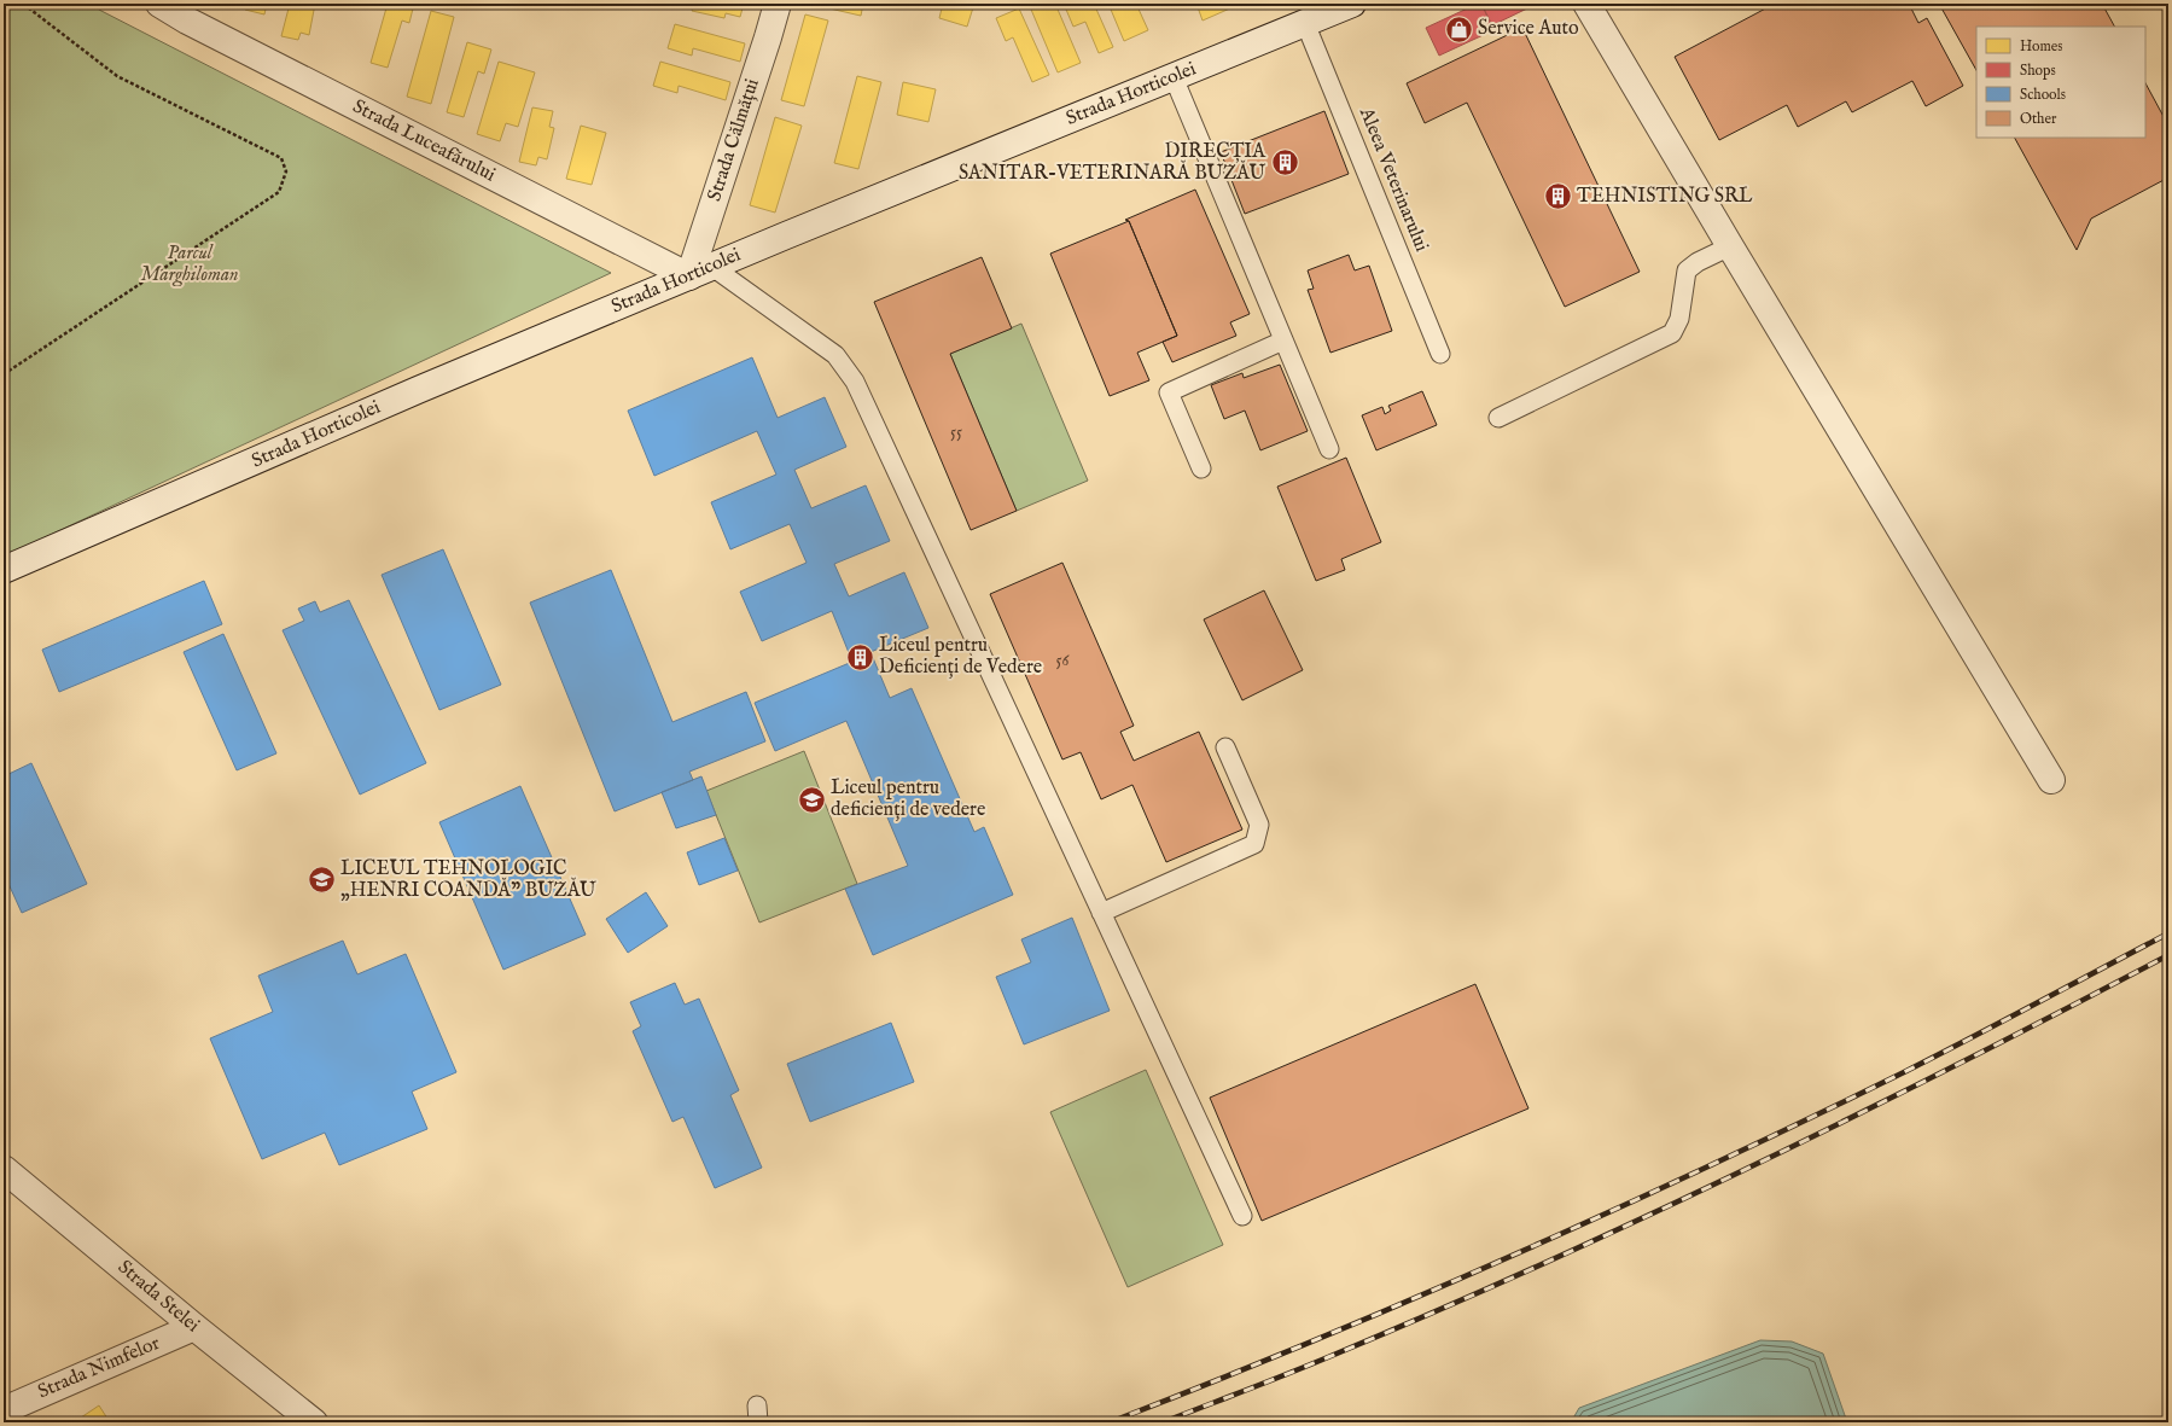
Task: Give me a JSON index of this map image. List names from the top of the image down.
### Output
{
  "streets": {
    "street": [
      "Strada Horticolei",
      "Strada Călmățui",
      "Strada Luceafărului",
      "Strada Stelei",
      "Strada Nimfelor"
    ],
    "lane": ["Aleea Veterinarului"]
  },
  "crossings": [
    ["Strada Horticolei", "Strada Călmățui"],
    ["Strada Horticolei", "Strada Luceafărului"],
    ["Strada Horticolei", "Aleea Veterinarului"],
    ["Strada Călmățui", "Strada Luceafărului"],
    ["Strada Stelei", "Strada Nimfelor"]
  ],
  "parks": ["Parcul Marghiloman"],
  "places": {
    "shop": ["Service Auto"],
    "building": ["DIRECŢIA SANITAR-VETERINARĂ BUZĂU", "TEHNISTING SRL", "Liceul pentru Deficienți de Vedere"],
    "school or university": ["Liceul pentru deficienți de vedere", "LICEUL TEHNOLOGIC „HENRI COANDĂ” BUZĂU"]
  },
  "house_numbers": ["55", "56"],
  "legend": [
    "Homes",
    "Shops",
    "Schools",
    "Other"
  ]
}
